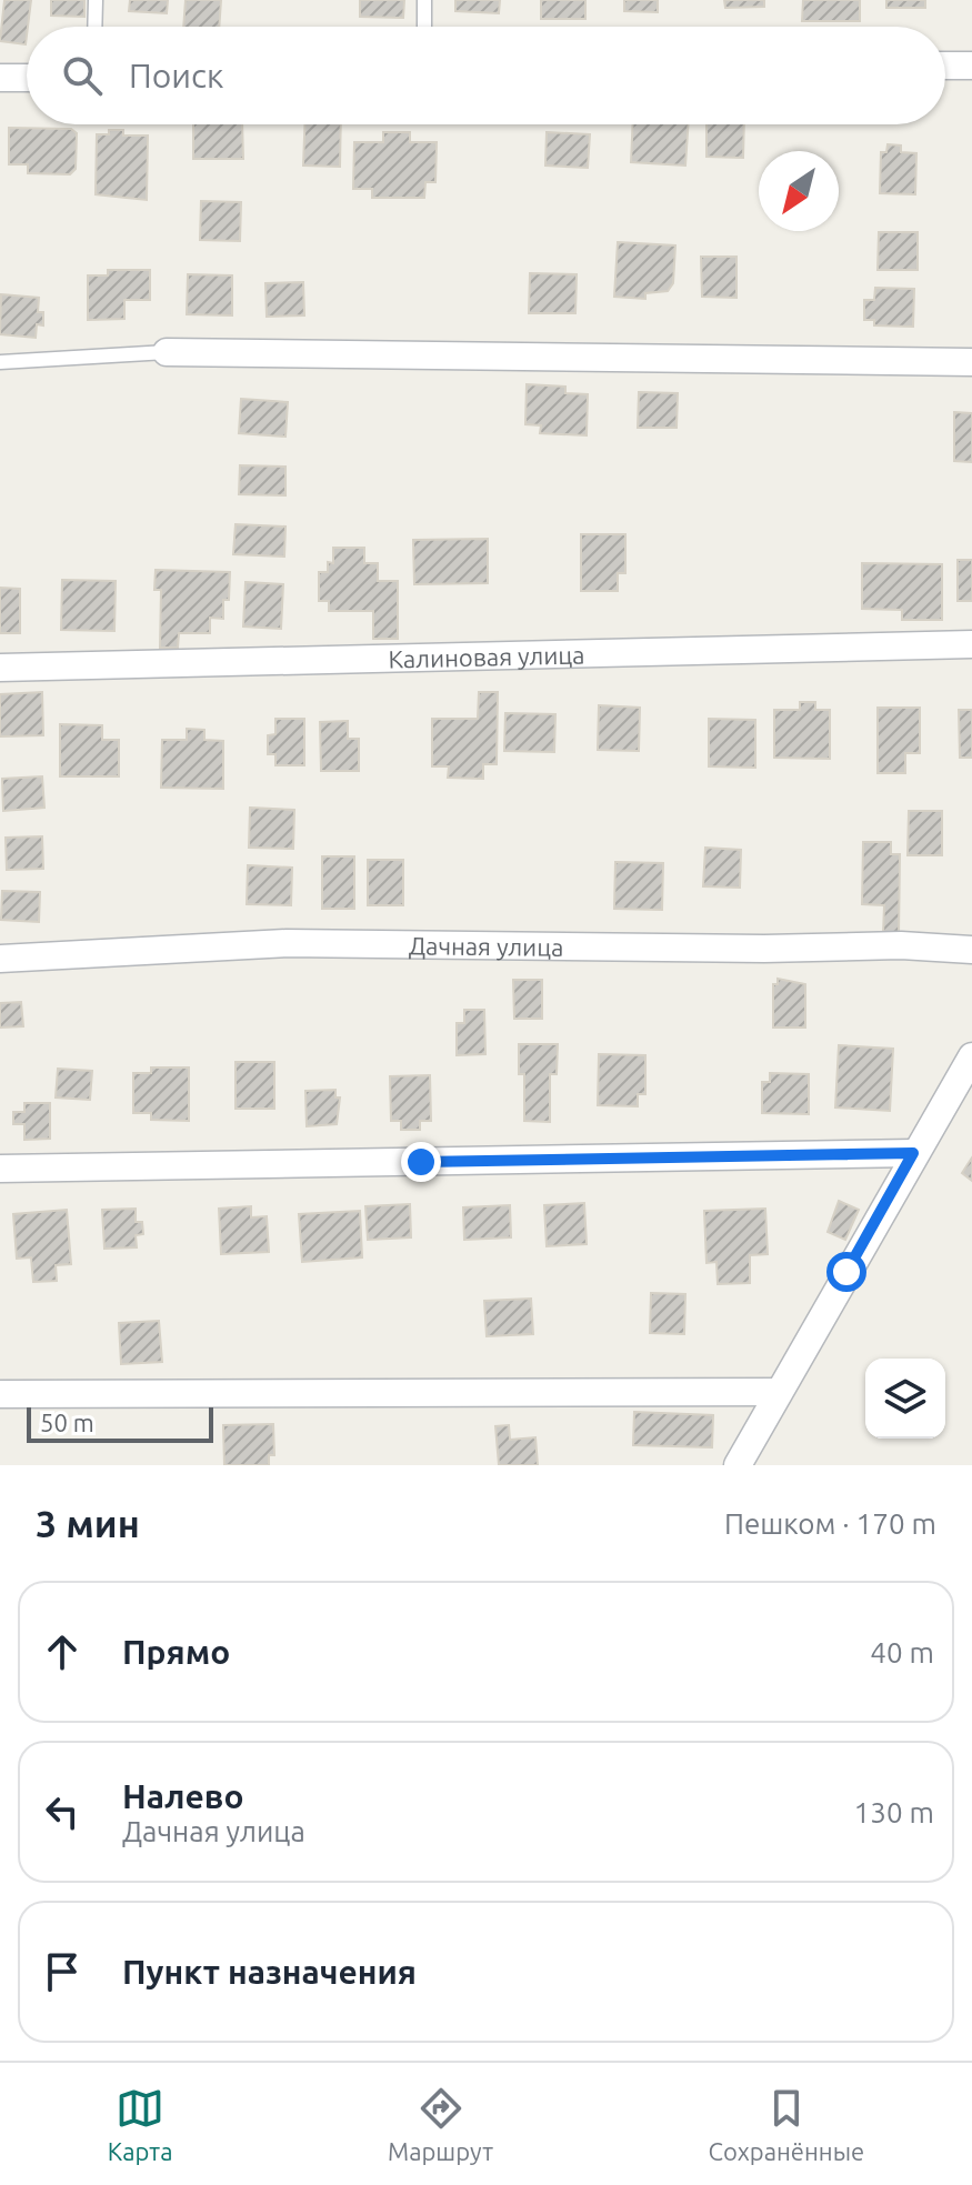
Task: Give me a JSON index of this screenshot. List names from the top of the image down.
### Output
{
  "streets": {
    "street": ["Калиновая улица", "Дачная улица"]
  },
  "scale_bar": "50 m",
  "north": "bottom left",
  "page": {
    "search": "Поиск",
    "scale": "50 m",
    "heading": ["3 мин", "Пешком · 170 m"],
    "list": [
      ["Прямо", "40 m"],
      ["Налево", "Дачная улица", "130 m"],
      "Пункт назначения"
    ],
    "nav": ["Карта", "Маршрут", "Сохранённые"]
  }
}
